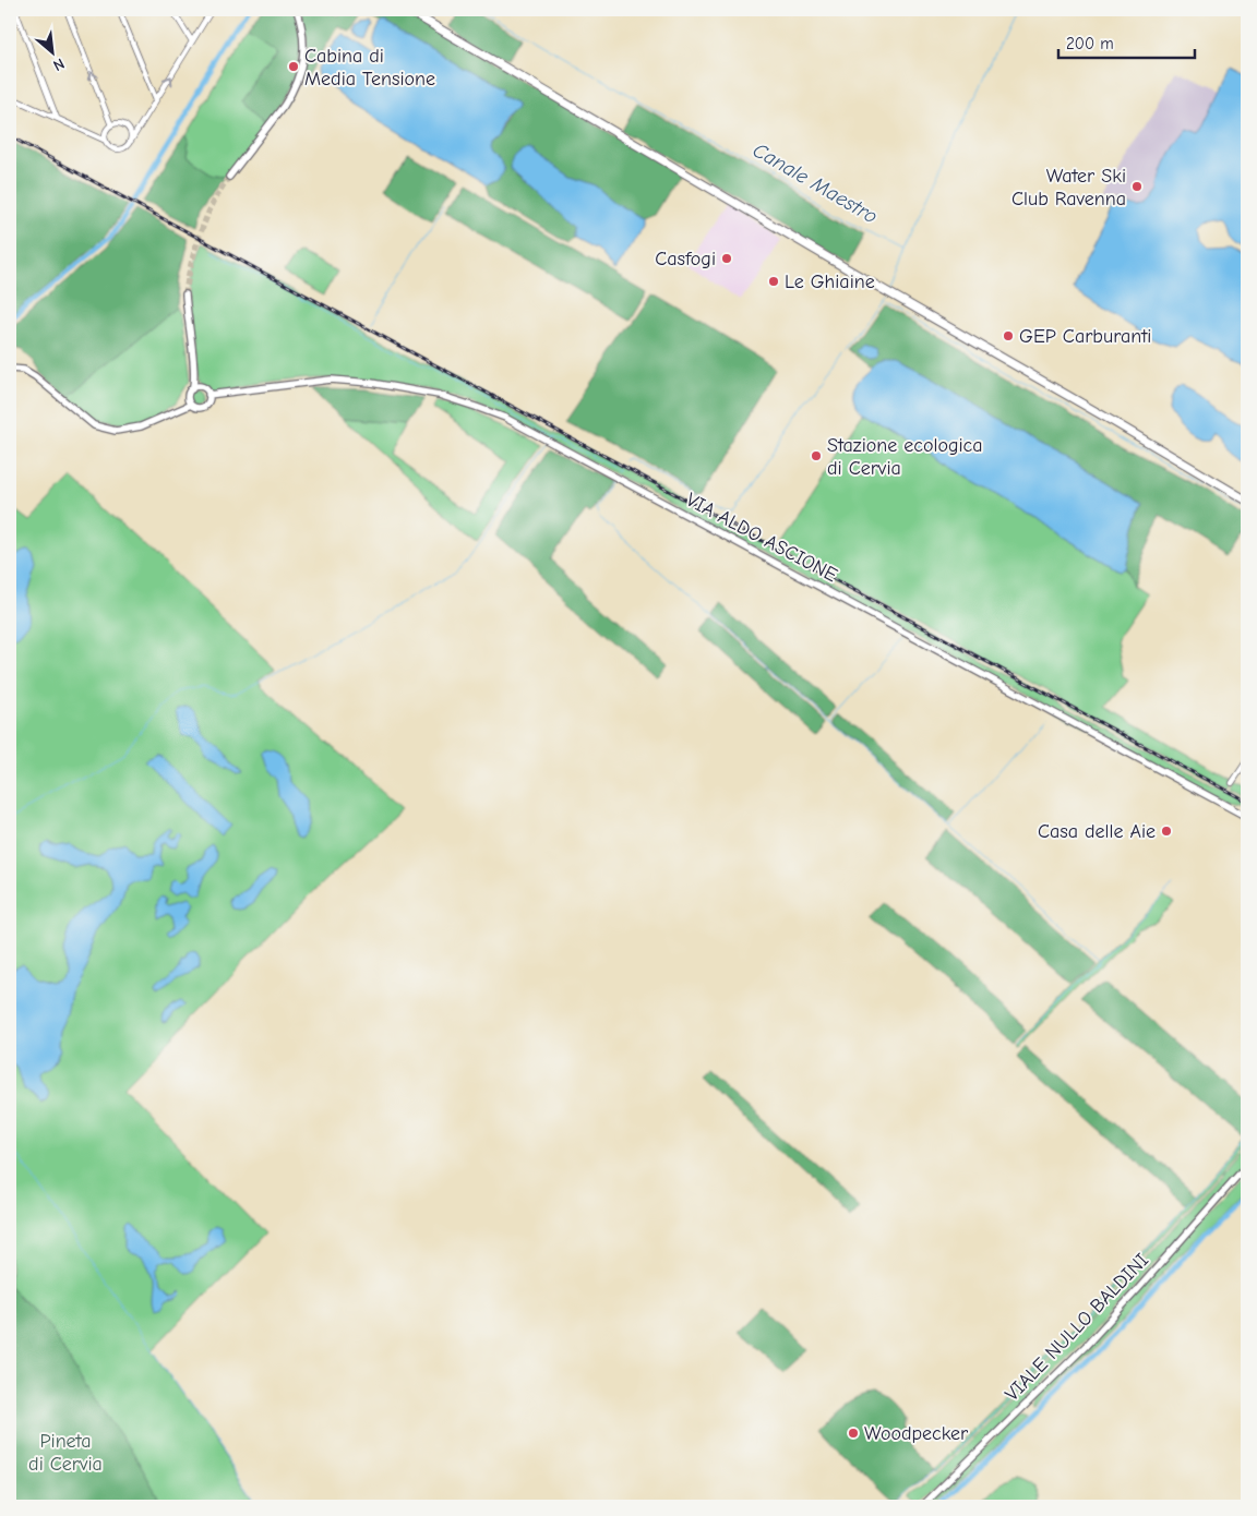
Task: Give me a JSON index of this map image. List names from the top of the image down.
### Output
{
  "streets": {
    "street": ["VIA ALDO ASCIONE", "VIALE NULLO BALDINI"]
  },
  "water": ["Canale Maestro"],
  "parks": ["Pineta di Cervia"],
  "places": [
    "Cabina di Media Tensione",
    "Water Ski Club Ravenna",
    "Casfogi",
    "Le Ghiaine",
    "GEP Carburanti",
    "Stazione ecologica di Cervia",
    "Casa delle Aie",
    "Woodpecker"
  ],
  "scale_bar": "200 m",
  "north": "bottom right"
}
